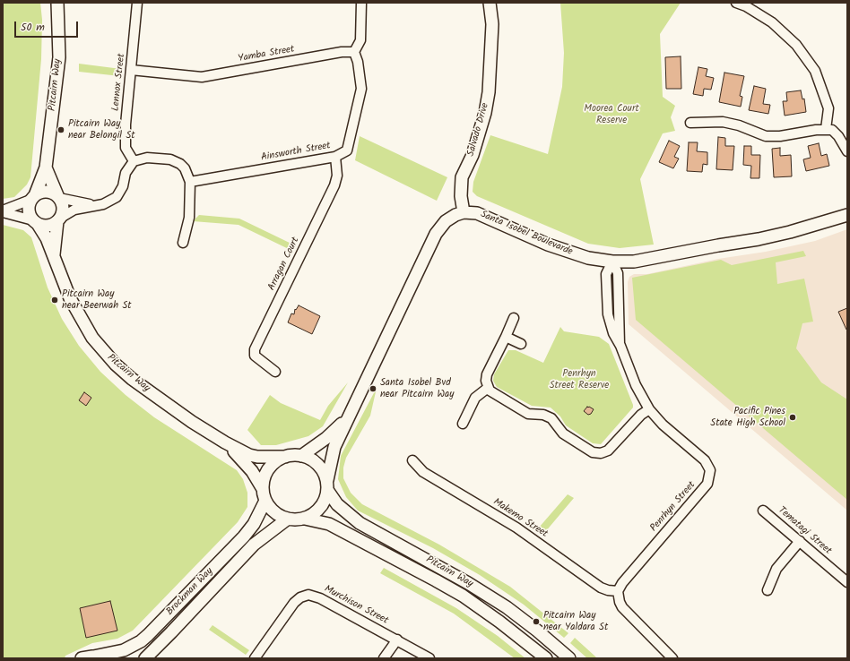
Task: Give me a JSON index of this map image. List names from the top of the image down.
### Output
{
  "streets": {
    "main road": [
      "Pitcairn Way",
      "Salvado Drive",
      "Santa Isobel Boulevarde",
      "Brockman Way"
    ],
    "street": [
      "Yamba Street",
      "Lennox Street",
      "Ainsworth Street",
      "Arragan Court",
      "Penrhyn Street",
      "Makemo Street",
      "Tematagi Street",
      "Murchison Street"
    ]
  },
  "crossings": [
    ["Yamba Street", "Lennox Street"],
    ["Yamba Street", "Ainsworth Street"],
    ["Pitcairn Way", "Brockman Way"],
    ["Salvado Drive", "Santa Isobel Boulevarde"],
    ["Ainsworth Street", "Arragan Court"],
    ["Santa Isobel Boulevarde", "Penrhyn Street"],
    ["Penrhyn Street", "Makemo Street"]
  ],
  "parks": ["Moorea Court Reserve", "Penrhyn Street Reserve"],
  "places": [
    "Pitcairn Way near Belongil St",
    "Pitcairn Way near Beerwah St",
    "Santa Isobel Bvd near Pitcairn Way",
    "Pacific Pines State High School",
    "Pitcairn Way near Yaldara St"
  ],
  "scale_bar": "50 m"
}
